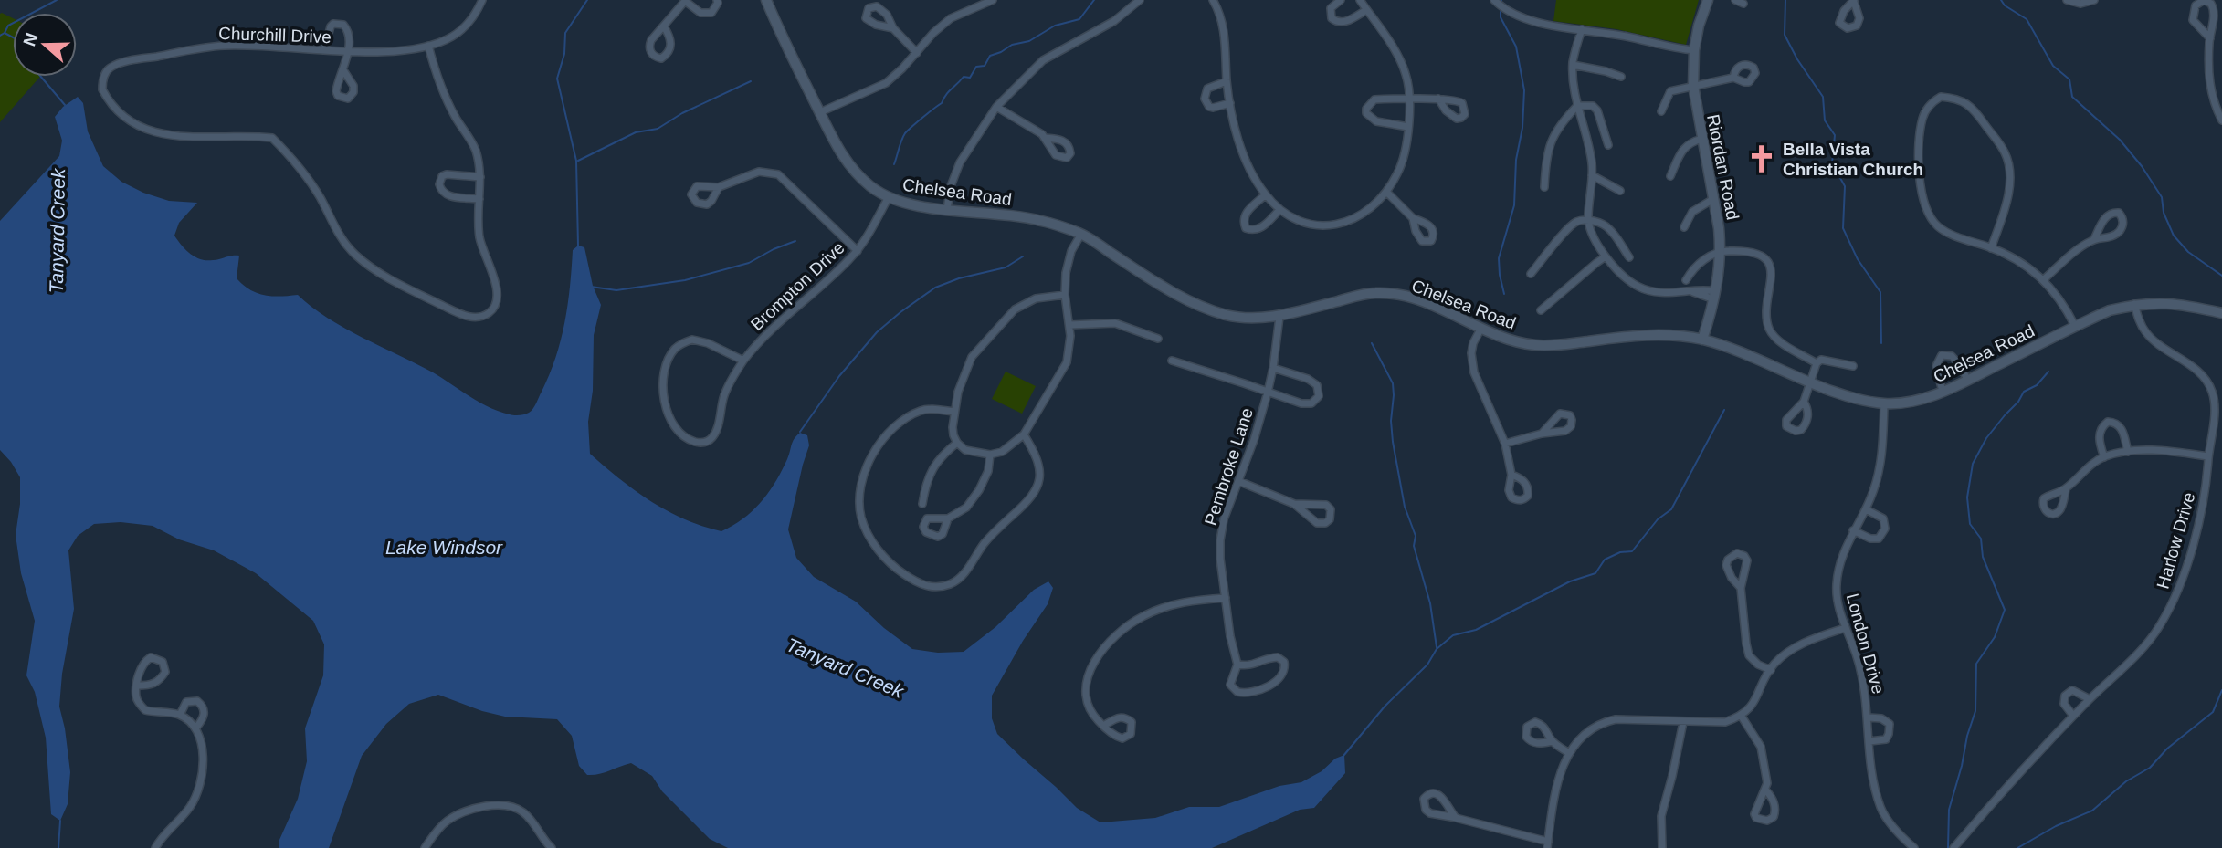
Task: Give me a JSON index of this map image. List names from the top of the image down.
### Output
{
  "streets": {
    "street": [
      "Churchill Drive",
      "Riordan Road",
      "Chelsea Road",
      "Brompton Drive",
      "Pembroke Lane",
      "Harlow Drive",
      "London Drive"
    ]
  },
  "crossings": [
    ["Riordan Road", "Chelsea Road"],
    ["Chelsea Road", "Brompton Drive"],
    ["Chelsea Road", "Pembroke Lane"],
    ["Chelsea Road", "Harlow Drive"],
    ["Chelsea Road", "London Drive"]
  ],
  "water": ["Tanyard Creek", "Lake Windsor"],
  "places": {
    "church": ["Bella Vista Christian Church"]
  },
  "north": "left"
}
